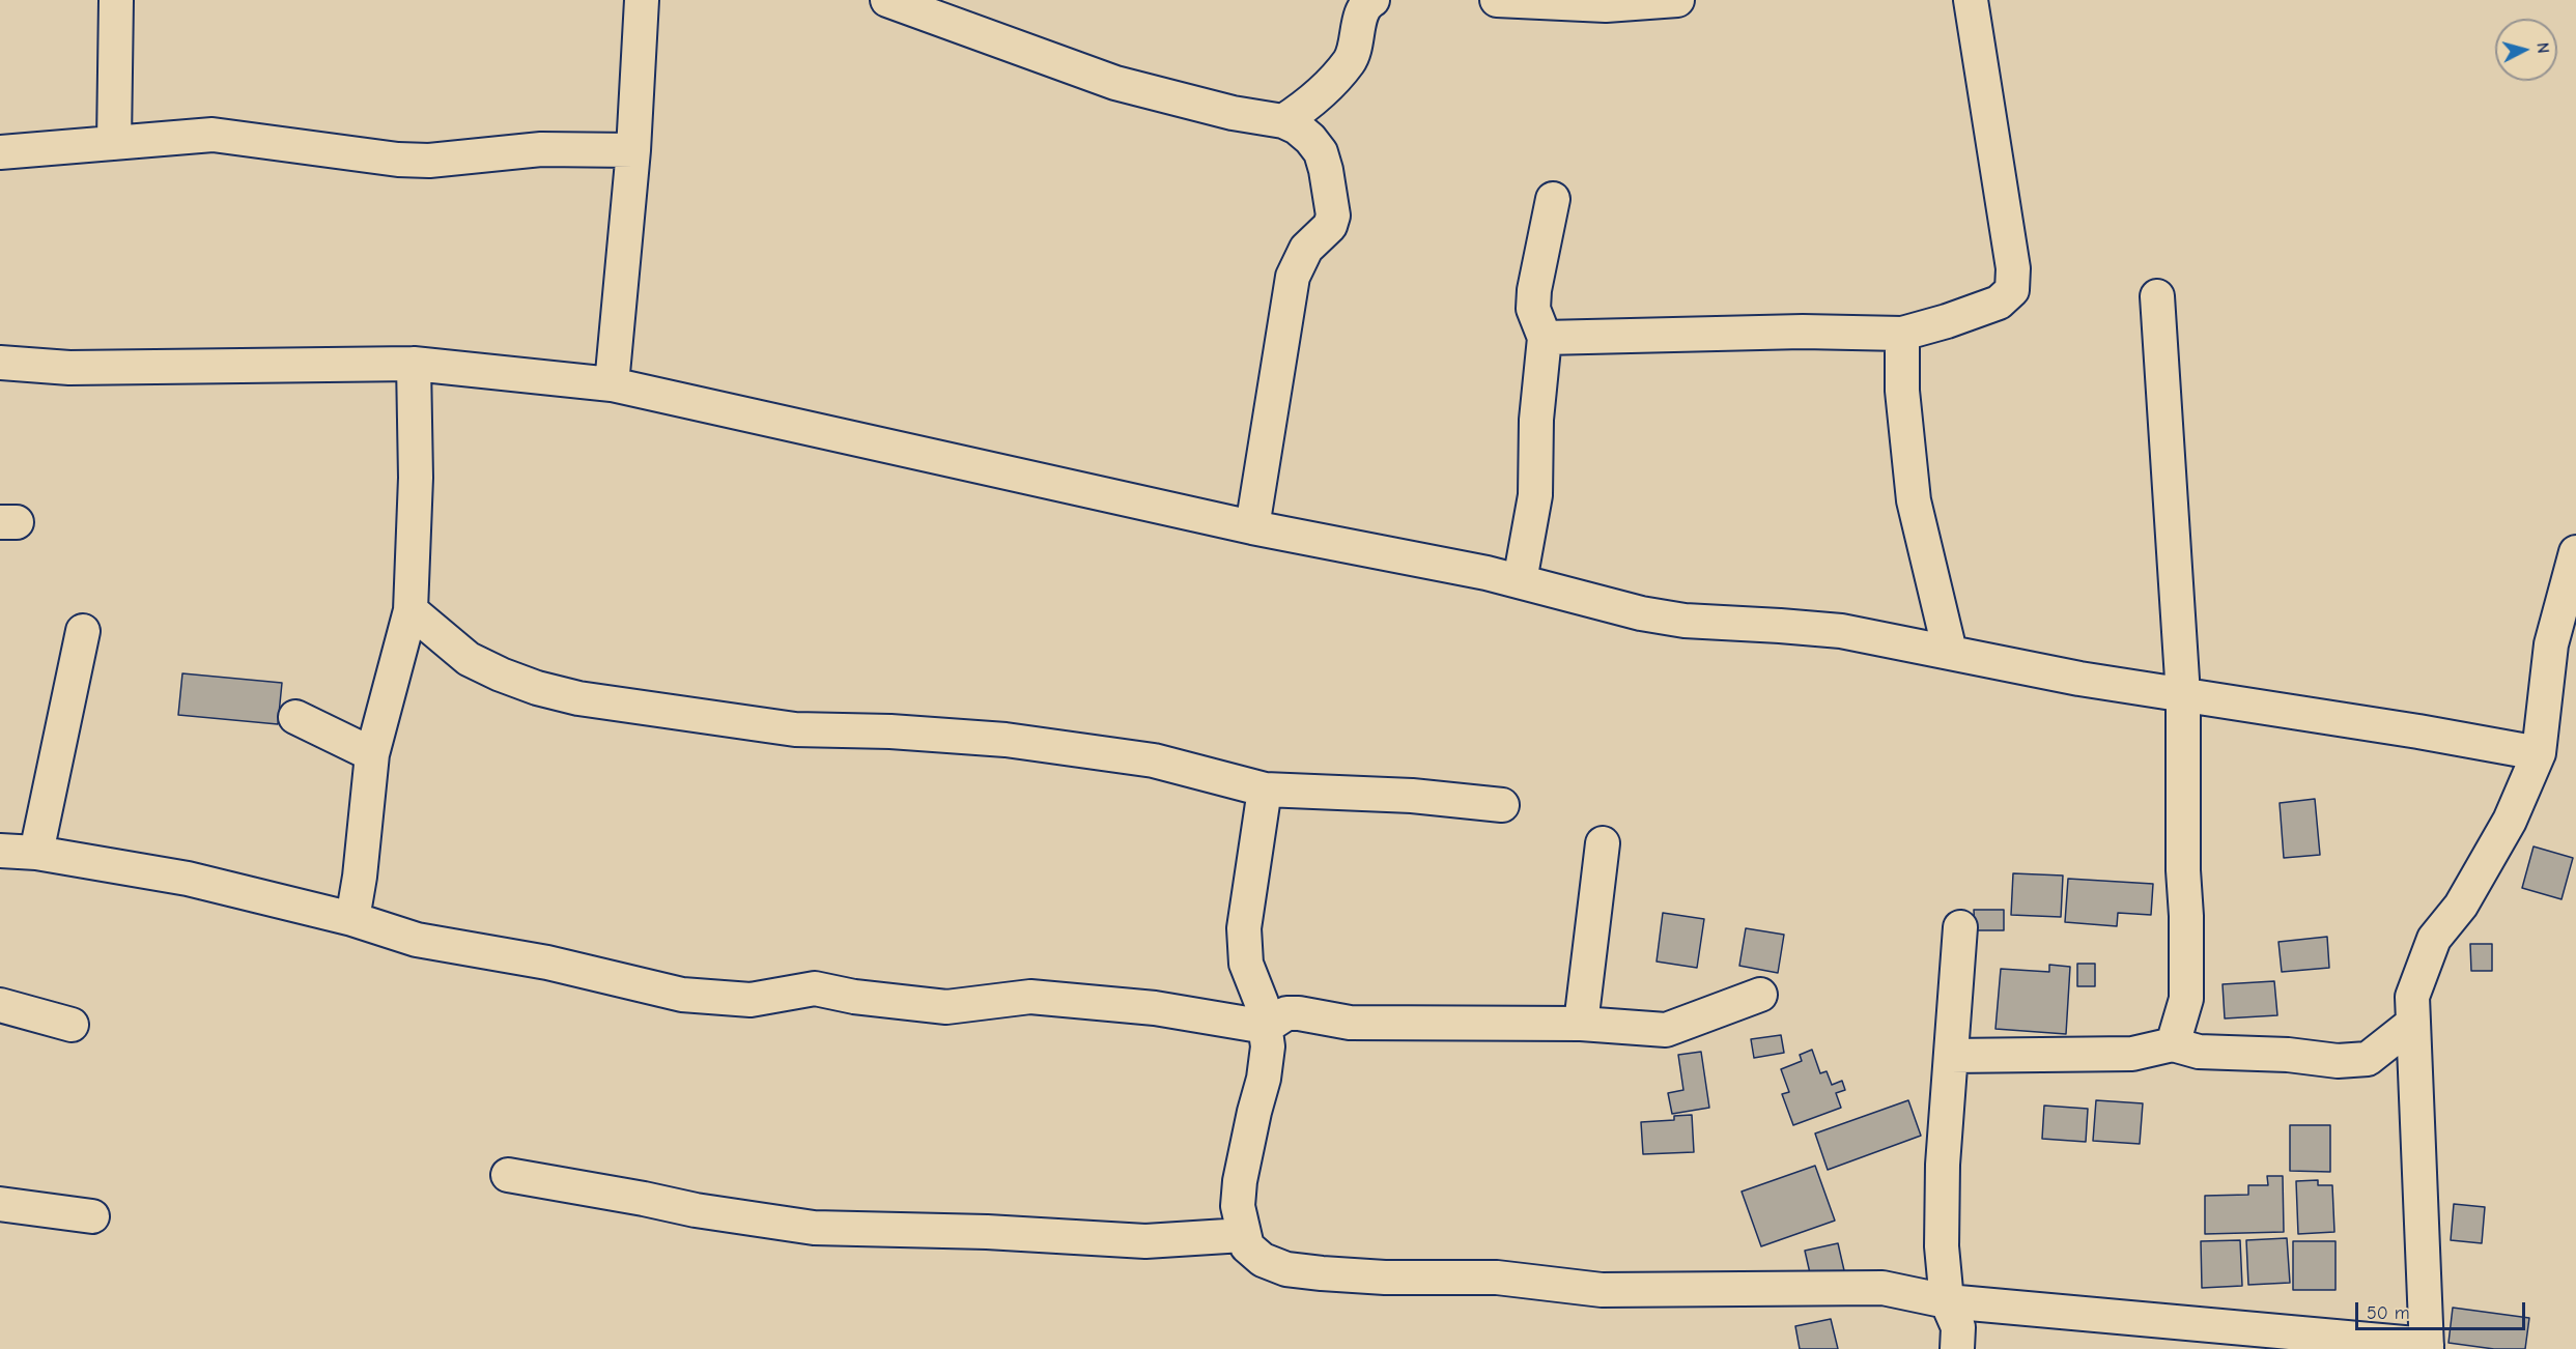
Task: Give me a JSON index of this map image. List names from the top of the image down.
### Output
{
  "scale_bar": "50 m",
  "north": "right"
}
